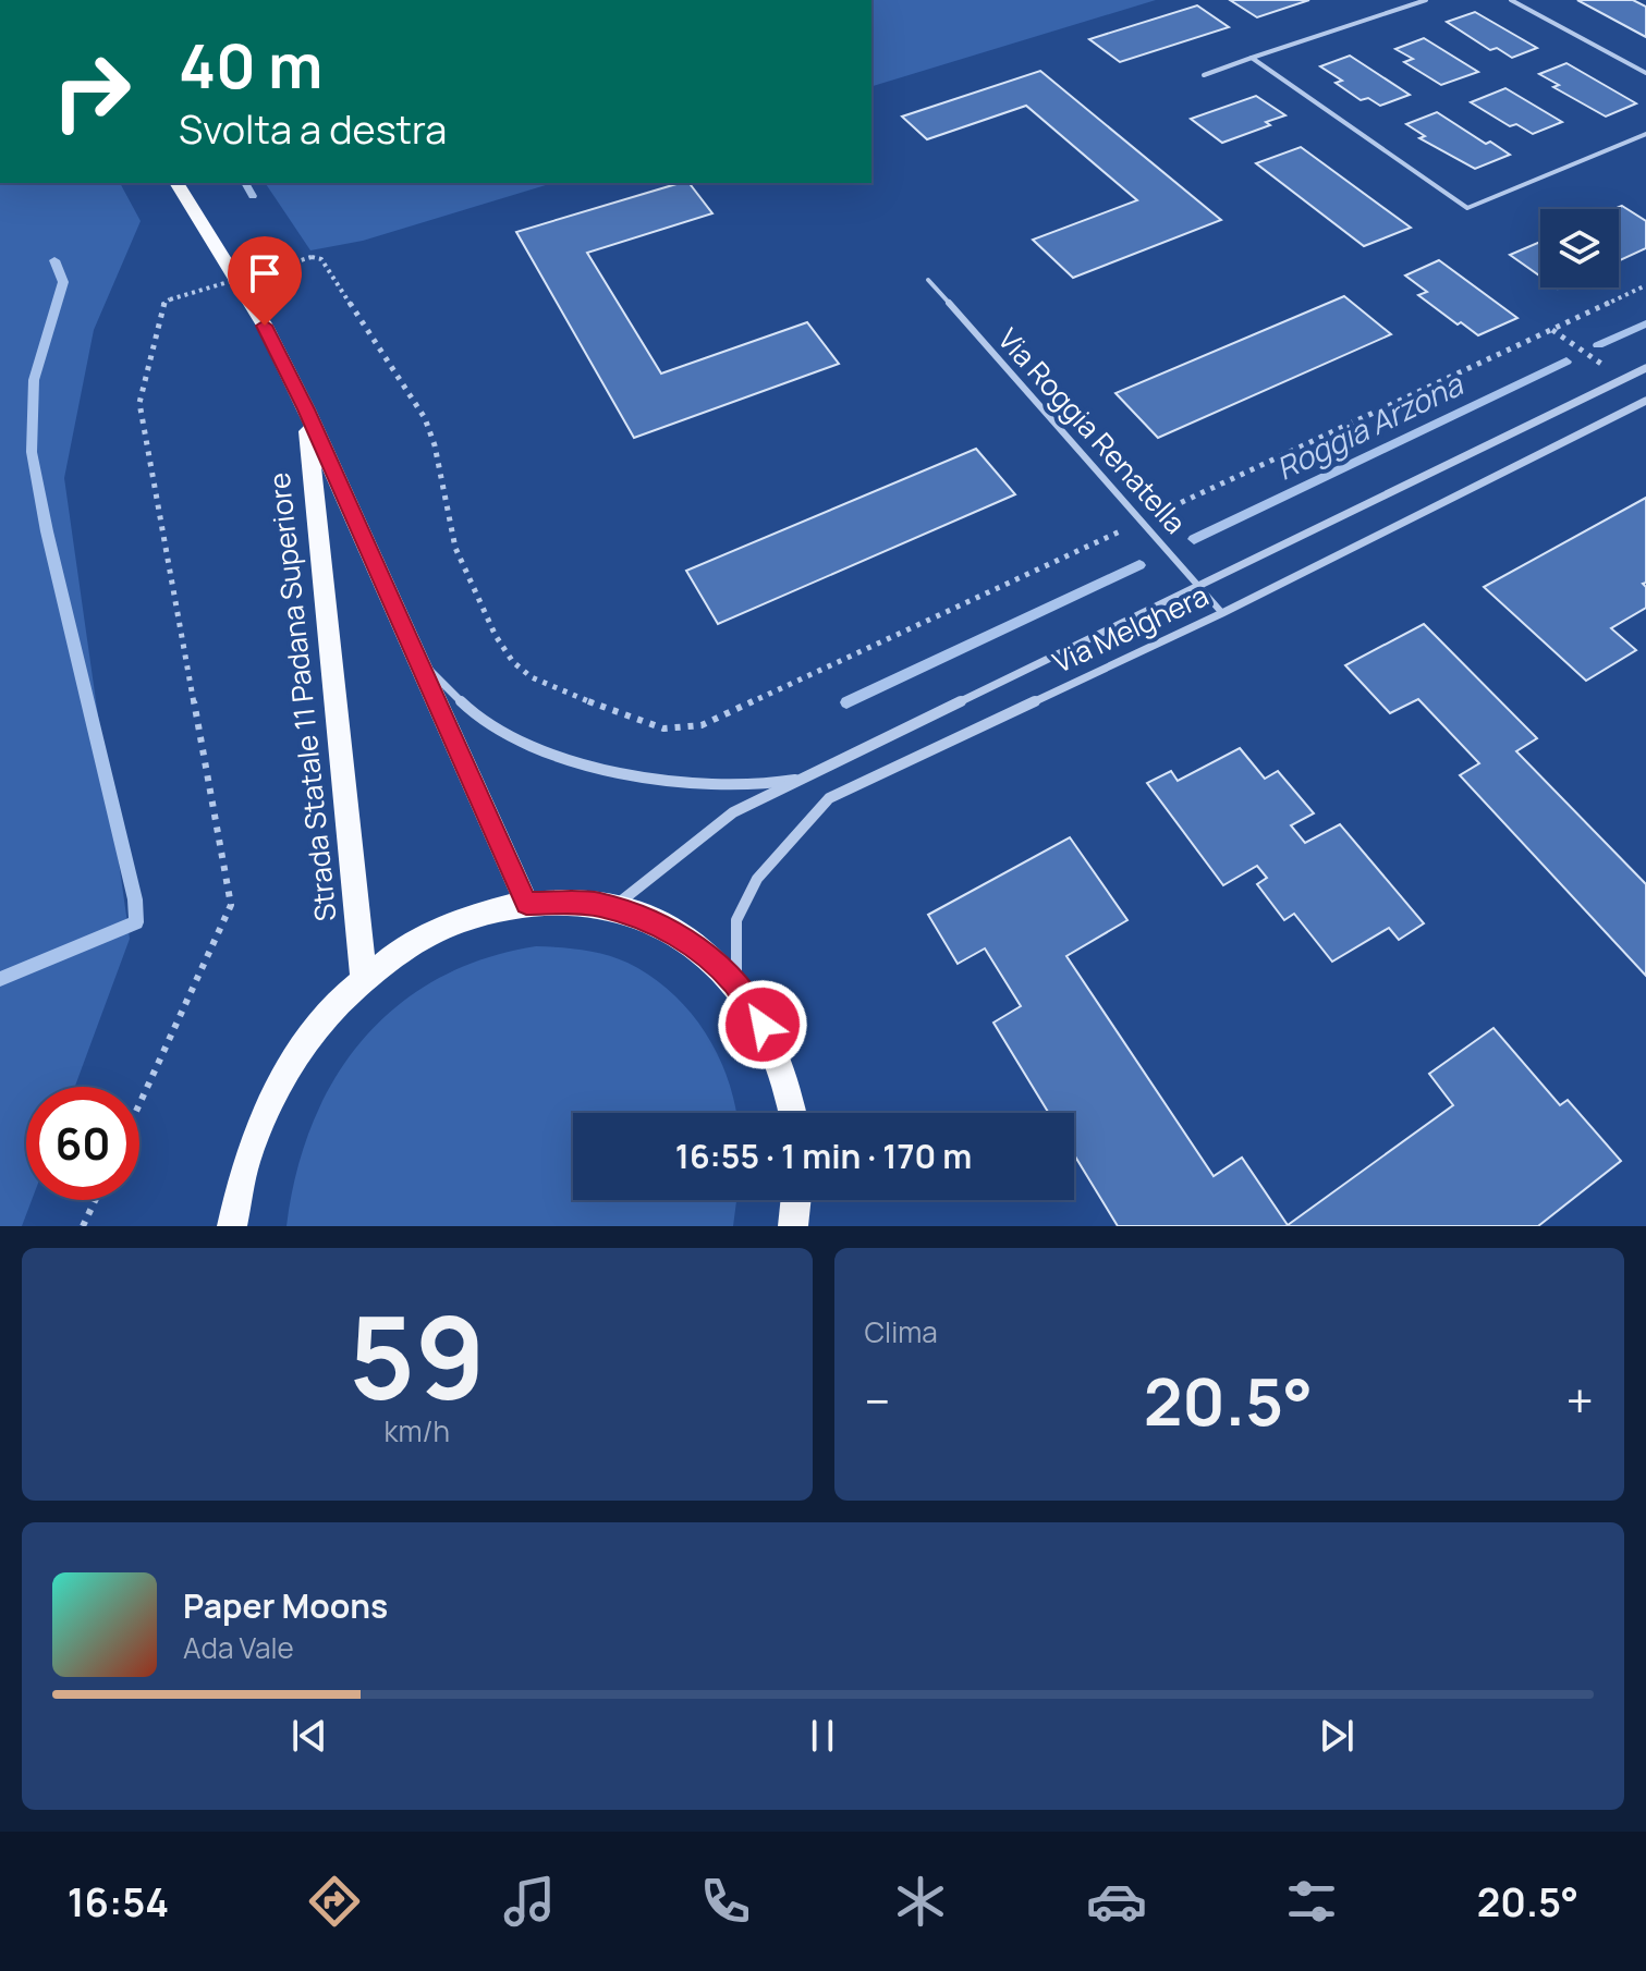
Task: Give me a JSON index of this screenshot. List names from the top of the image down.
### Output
{
  "streets": {
    "main road": ["Strada Statale 11 Padana Superiore"],
    "street": ["Via Melghera"],
    "lane": ["Via Roggia Renatella"]
  },
  "crossings": [
    ["Via Roggia Renatella", "Via Melghera"],
    ["Via Melghera", "Strada Statale 11 Padana Superiore"]
  ],
  "water": ["Roggia Arzona"],
  "page": {
    "turn": ["40 m", "Svolta a destra"],
    "limit": "60",
    "trip": "16:55 · 1 min · 170 m",
    "tile": [
      ["59", "km/h"],
      "Clima"
    ],
    "heat": ["−", "20.5°", "+"],
    "song": ["Paper Moons", "Ada Vale"],
    "tabs": ["16:54", "20.5°"]
  }
}
